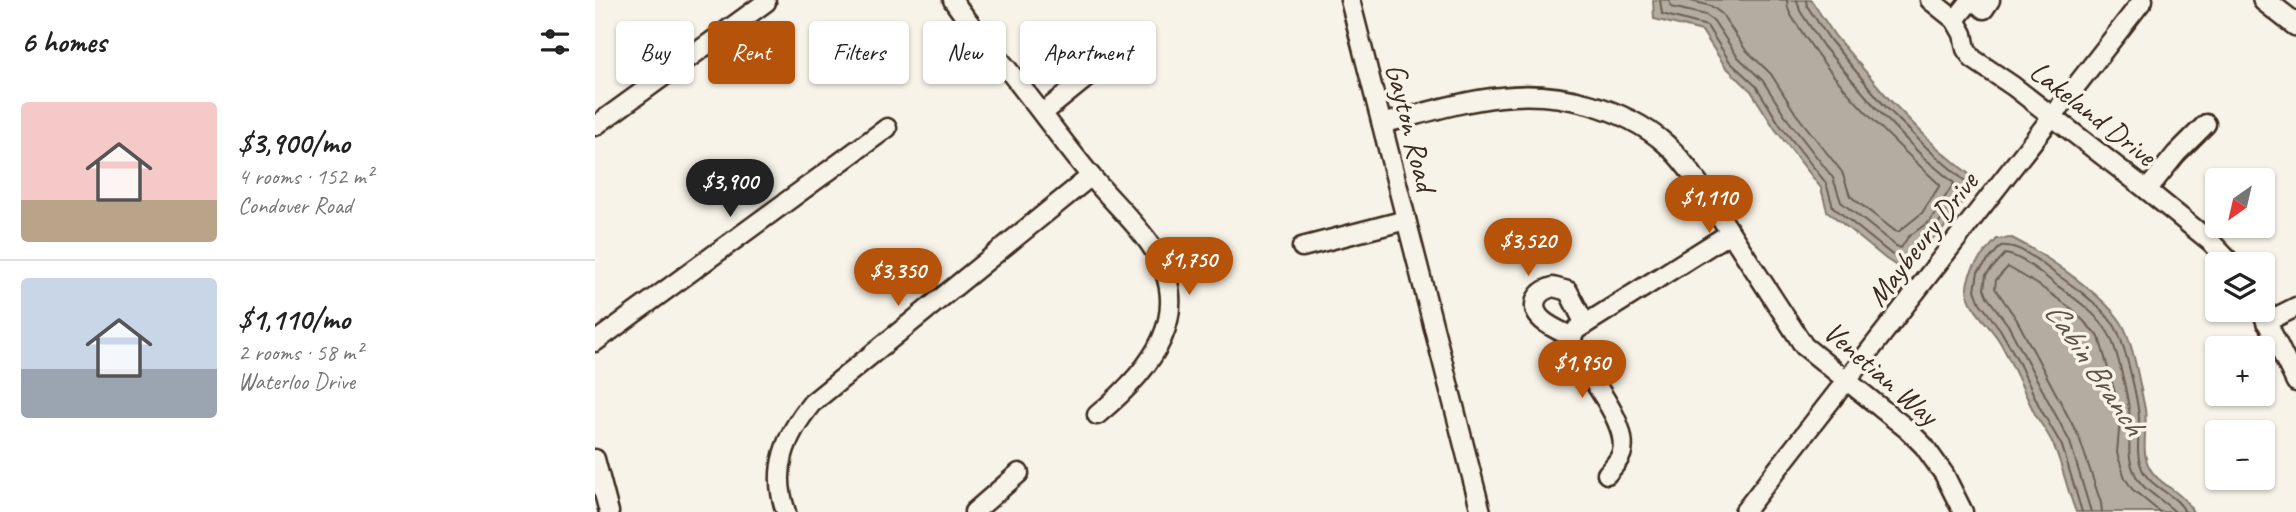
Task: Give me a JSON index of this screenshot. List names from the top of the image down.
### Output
{
  "streets": {
    "street": [
      "Lakeland Drive",
      "Gayton Road",
      "Maybeury Drive",
      "Venetian Way"
    ]
  },
  "crossings": [
    ["Lakeland Drive", "Maybeury Drive"],
    ["Gayton Road", "Venetian Way"],
    ["Maybeury Drive", "Venetian Way"]
  ],
  "water": ["Cabin Branch"],
  "north": "bottom left",
  "page": {
    "heading": "6 homes",
    "chip": [
      "Buy",
      "Rent",
      "Filters",
      "New",
      "Apartment"
    ],
    "list": [
      {
        "name": "$3,900/mo",
        "note": "4 rooms · 152 m² · Condover Road"
      },
      {
        "name": "$1,110/mo",
        "note": "2 rooms · 58 m² · Waterloo Drive"
      }
    ],
    "price": [
      "$3,900",
      "$1,110",
      "$3,520",
      "$1,750",
      "$3,350",
      "$1,950"
    ],
    "map_buttons": ["+", "−"]
  }
}
